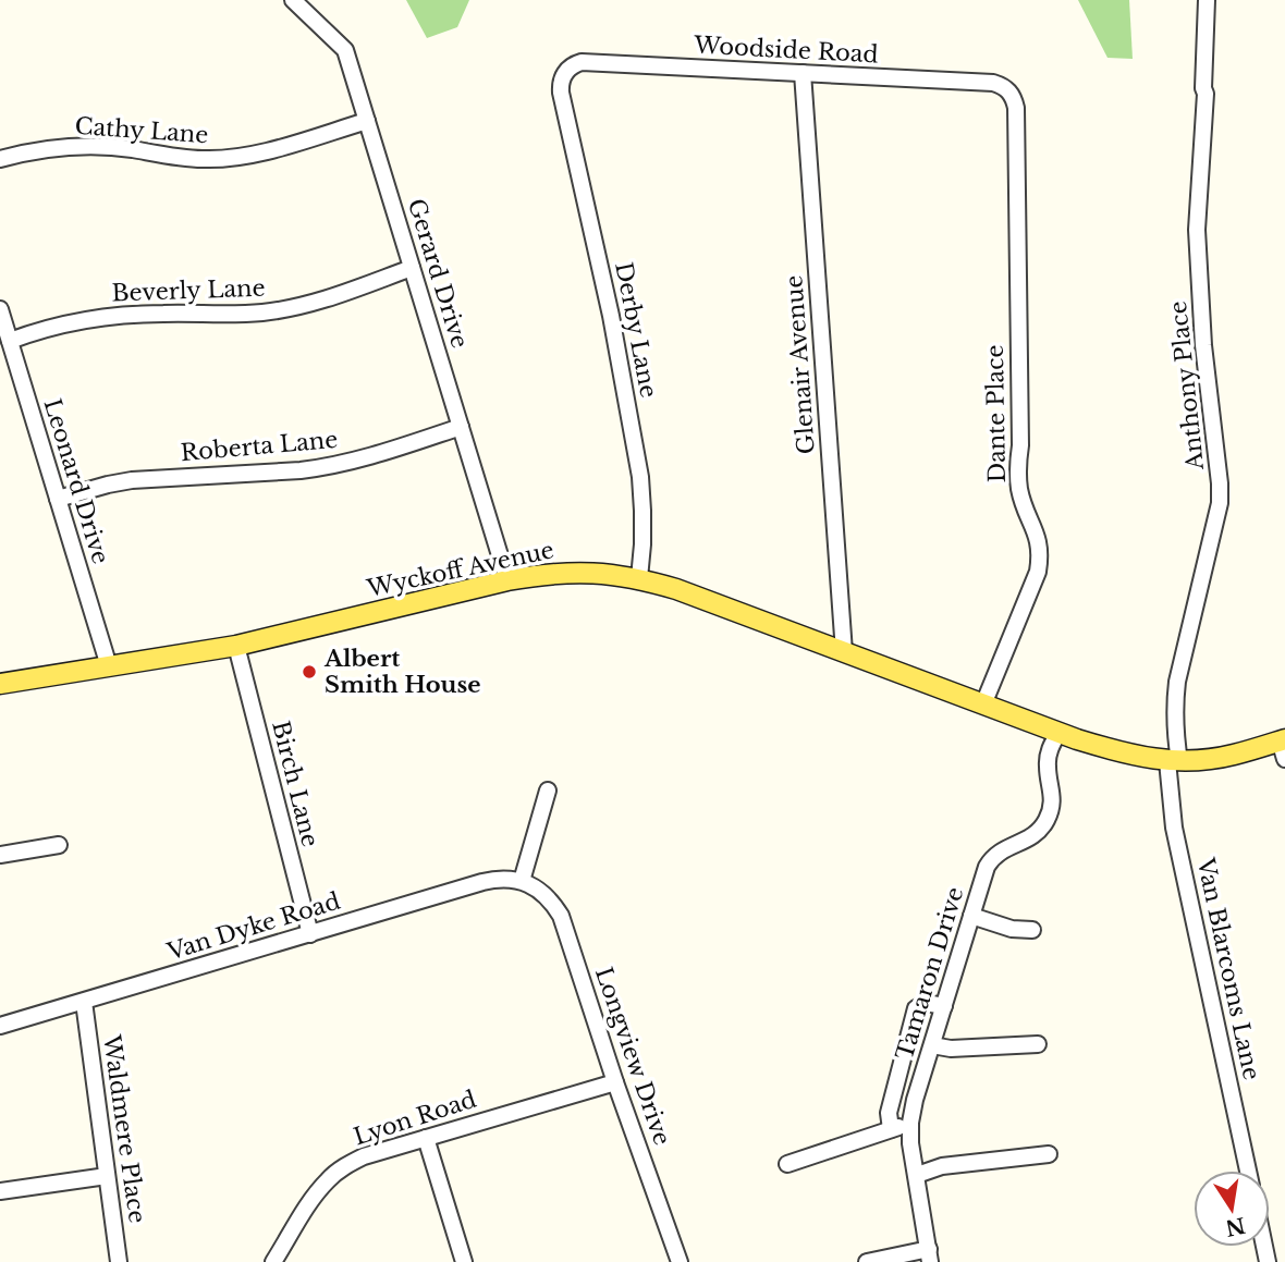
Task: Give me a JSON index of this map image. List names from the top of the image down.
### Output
{
  "streets": {
    "main road": ["Wyckoff Avenue"],
    "street": [
      "Woodside Road",
      "Cathy Lane",
      "Gerard Drive",
      "Beverly Lane",
      "Derby Lane",
      "Glenair Avenue",
      "Anthony Place",
      "Dante Place",
      "Roberta Lane",
      "Leonard Drive",
      "Birch Lane",
      "Van Dyke Road",
      "Van Blarcoms Lane",
      "Tamaron Drive",
      "Longview Drive",
      "Lyon Road",
      "Waldmere Place"
    ]
  },
  "crossings": [
    ["Woodside Road", "Derby Lane"],
    ["Woodside Road", "Glenair Avenue"],
    ["Woodside Road", "Dante Place"],
    ["Cathy Lane", "Gerard Drive"],
    ["Gerard Drive", "Beverly Lane"],
    ["Gerard Drive", "Roberta Lane"],
    ["Gerard Drive", "Wyckoff Avenue"],
    ["Beverly Lane", "Leonard Drive"],
    ["Derby Lane", "Wyckoff Avenue"],
    ["Glenair Avenue", "Wyckoff Avenue"],
    ["Anthony Place", "Wyckoff Avenue"],
    ["Anthony Place", "Van Blarcoms Lane"],
    ["Dante Place", "Wyckoff Avenue"],
    ["Roberta Lane", "Leonard Drive"],
    ["Leonard Drive", "Wyckoff Avenue"],
    ["Wyckoff Avenue", "Birch Lane"],
    ["Wyckoff Avenue", "Van Blarcoms Lane"],
    ["Wyckoff Avenue", "Tamaron Drive"],
    ["Birch Lane", "Van Dyke Road"],
    ["Van Dyke Road", "Longview Drive"],
    ["Van Dyke Road", "Waldmere Place"],
    ["Longview Drive", "Lyon Road"]
  ],
  "places": ["Albert Smith House"],
  "north": "bottom"
}
